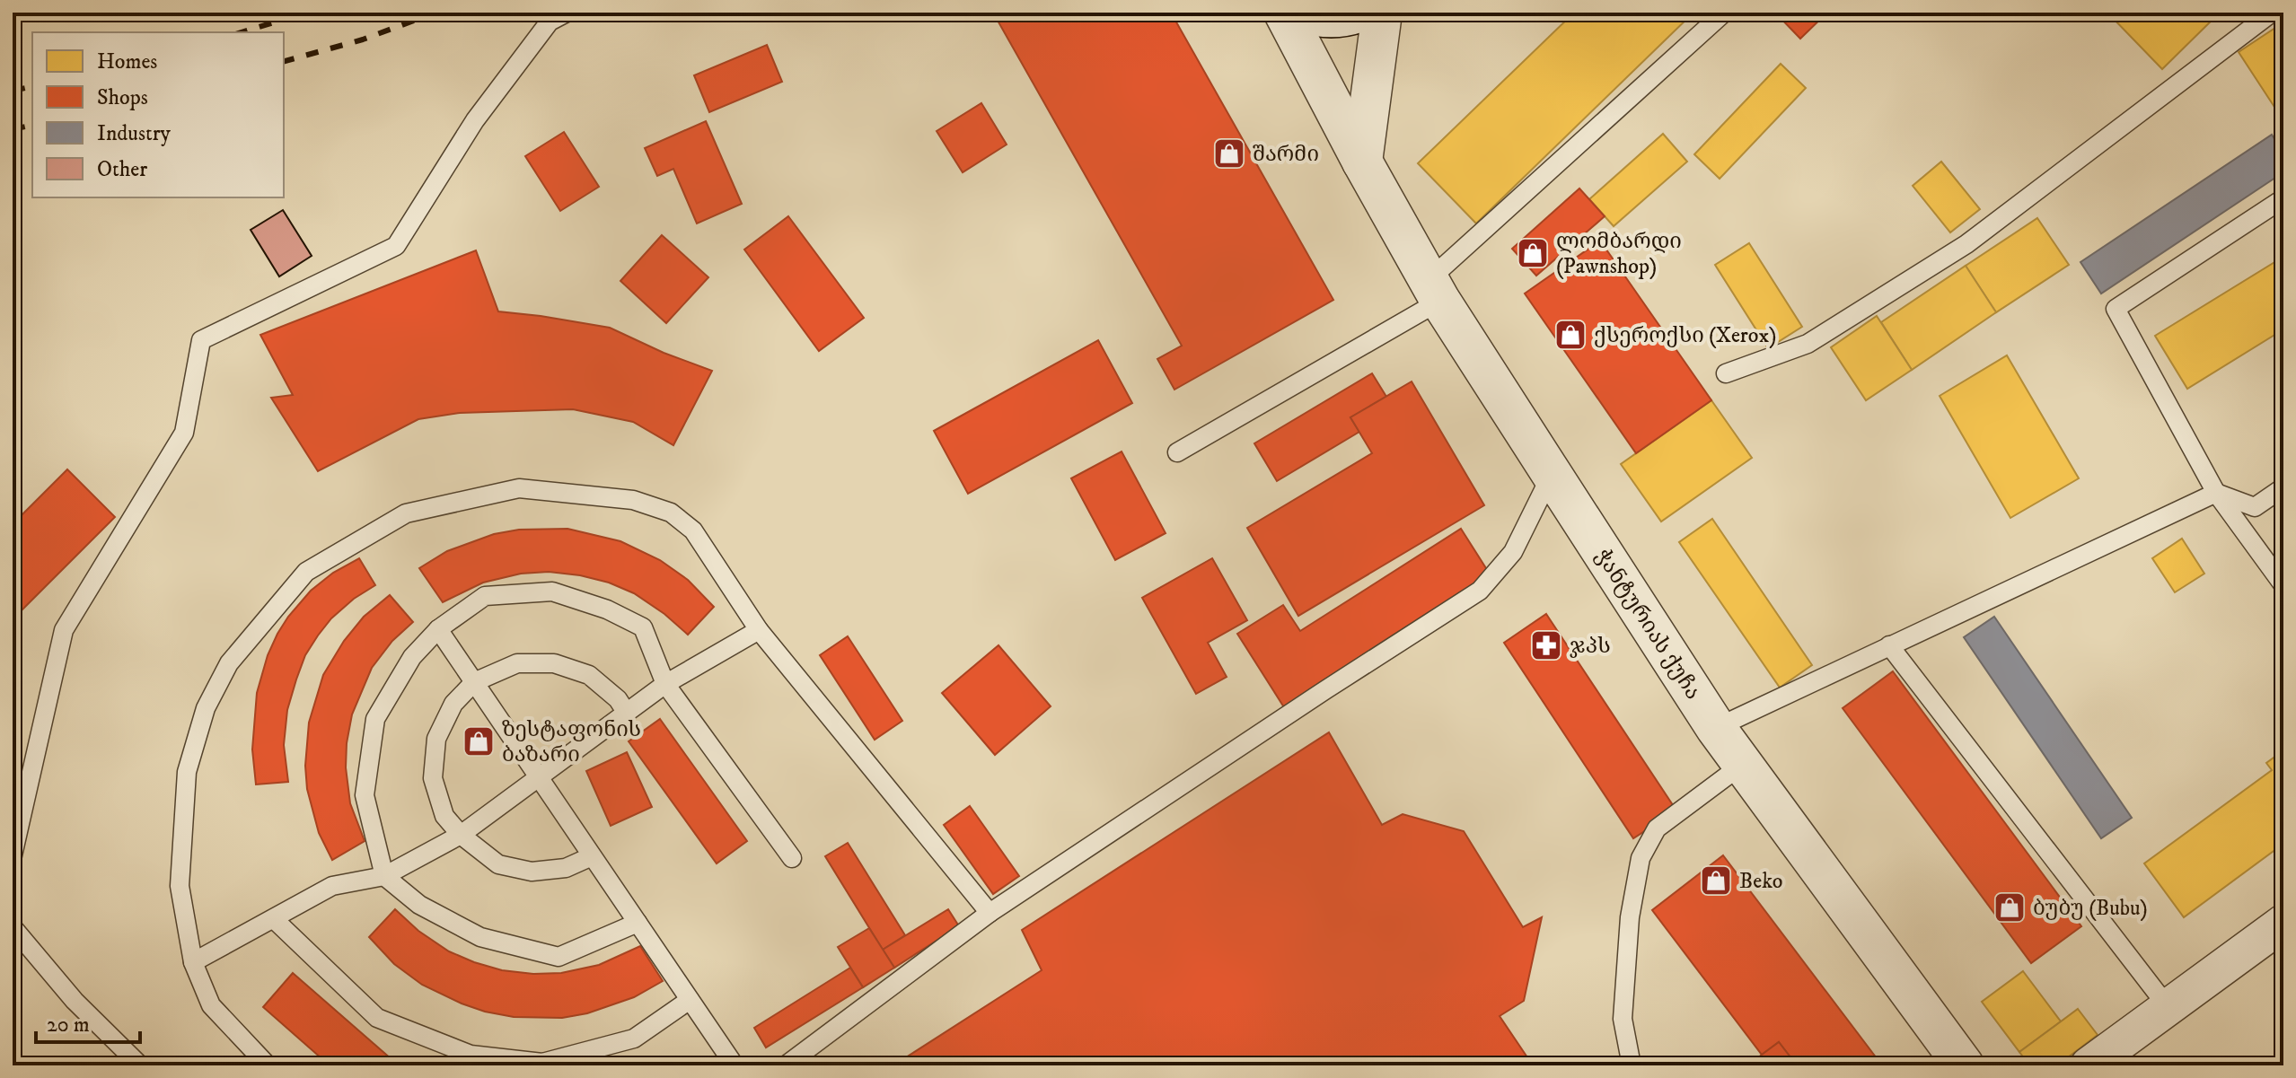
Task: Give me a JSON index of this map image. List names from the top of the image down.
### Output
{
  "streets": {
    "street": ["ჭანტურიას ქუჩა"]
  },
  "places": {
    "shop": [
      "შარმი",
      "ლომბარდი (Pawnshop)",
      "ქსეროქსი (Xerox)",
      "ზესტაფონის ბაზარი",
      "Beko",
      "ბუბუ (Bubu)"
    ],
    "pharmacy": ["ჯპს"]
  },
  "legend": [
    "Homes",
    "Shops",
    "Industry",
    "Other"
  ],
  "scale_bar": "20 m"
}
